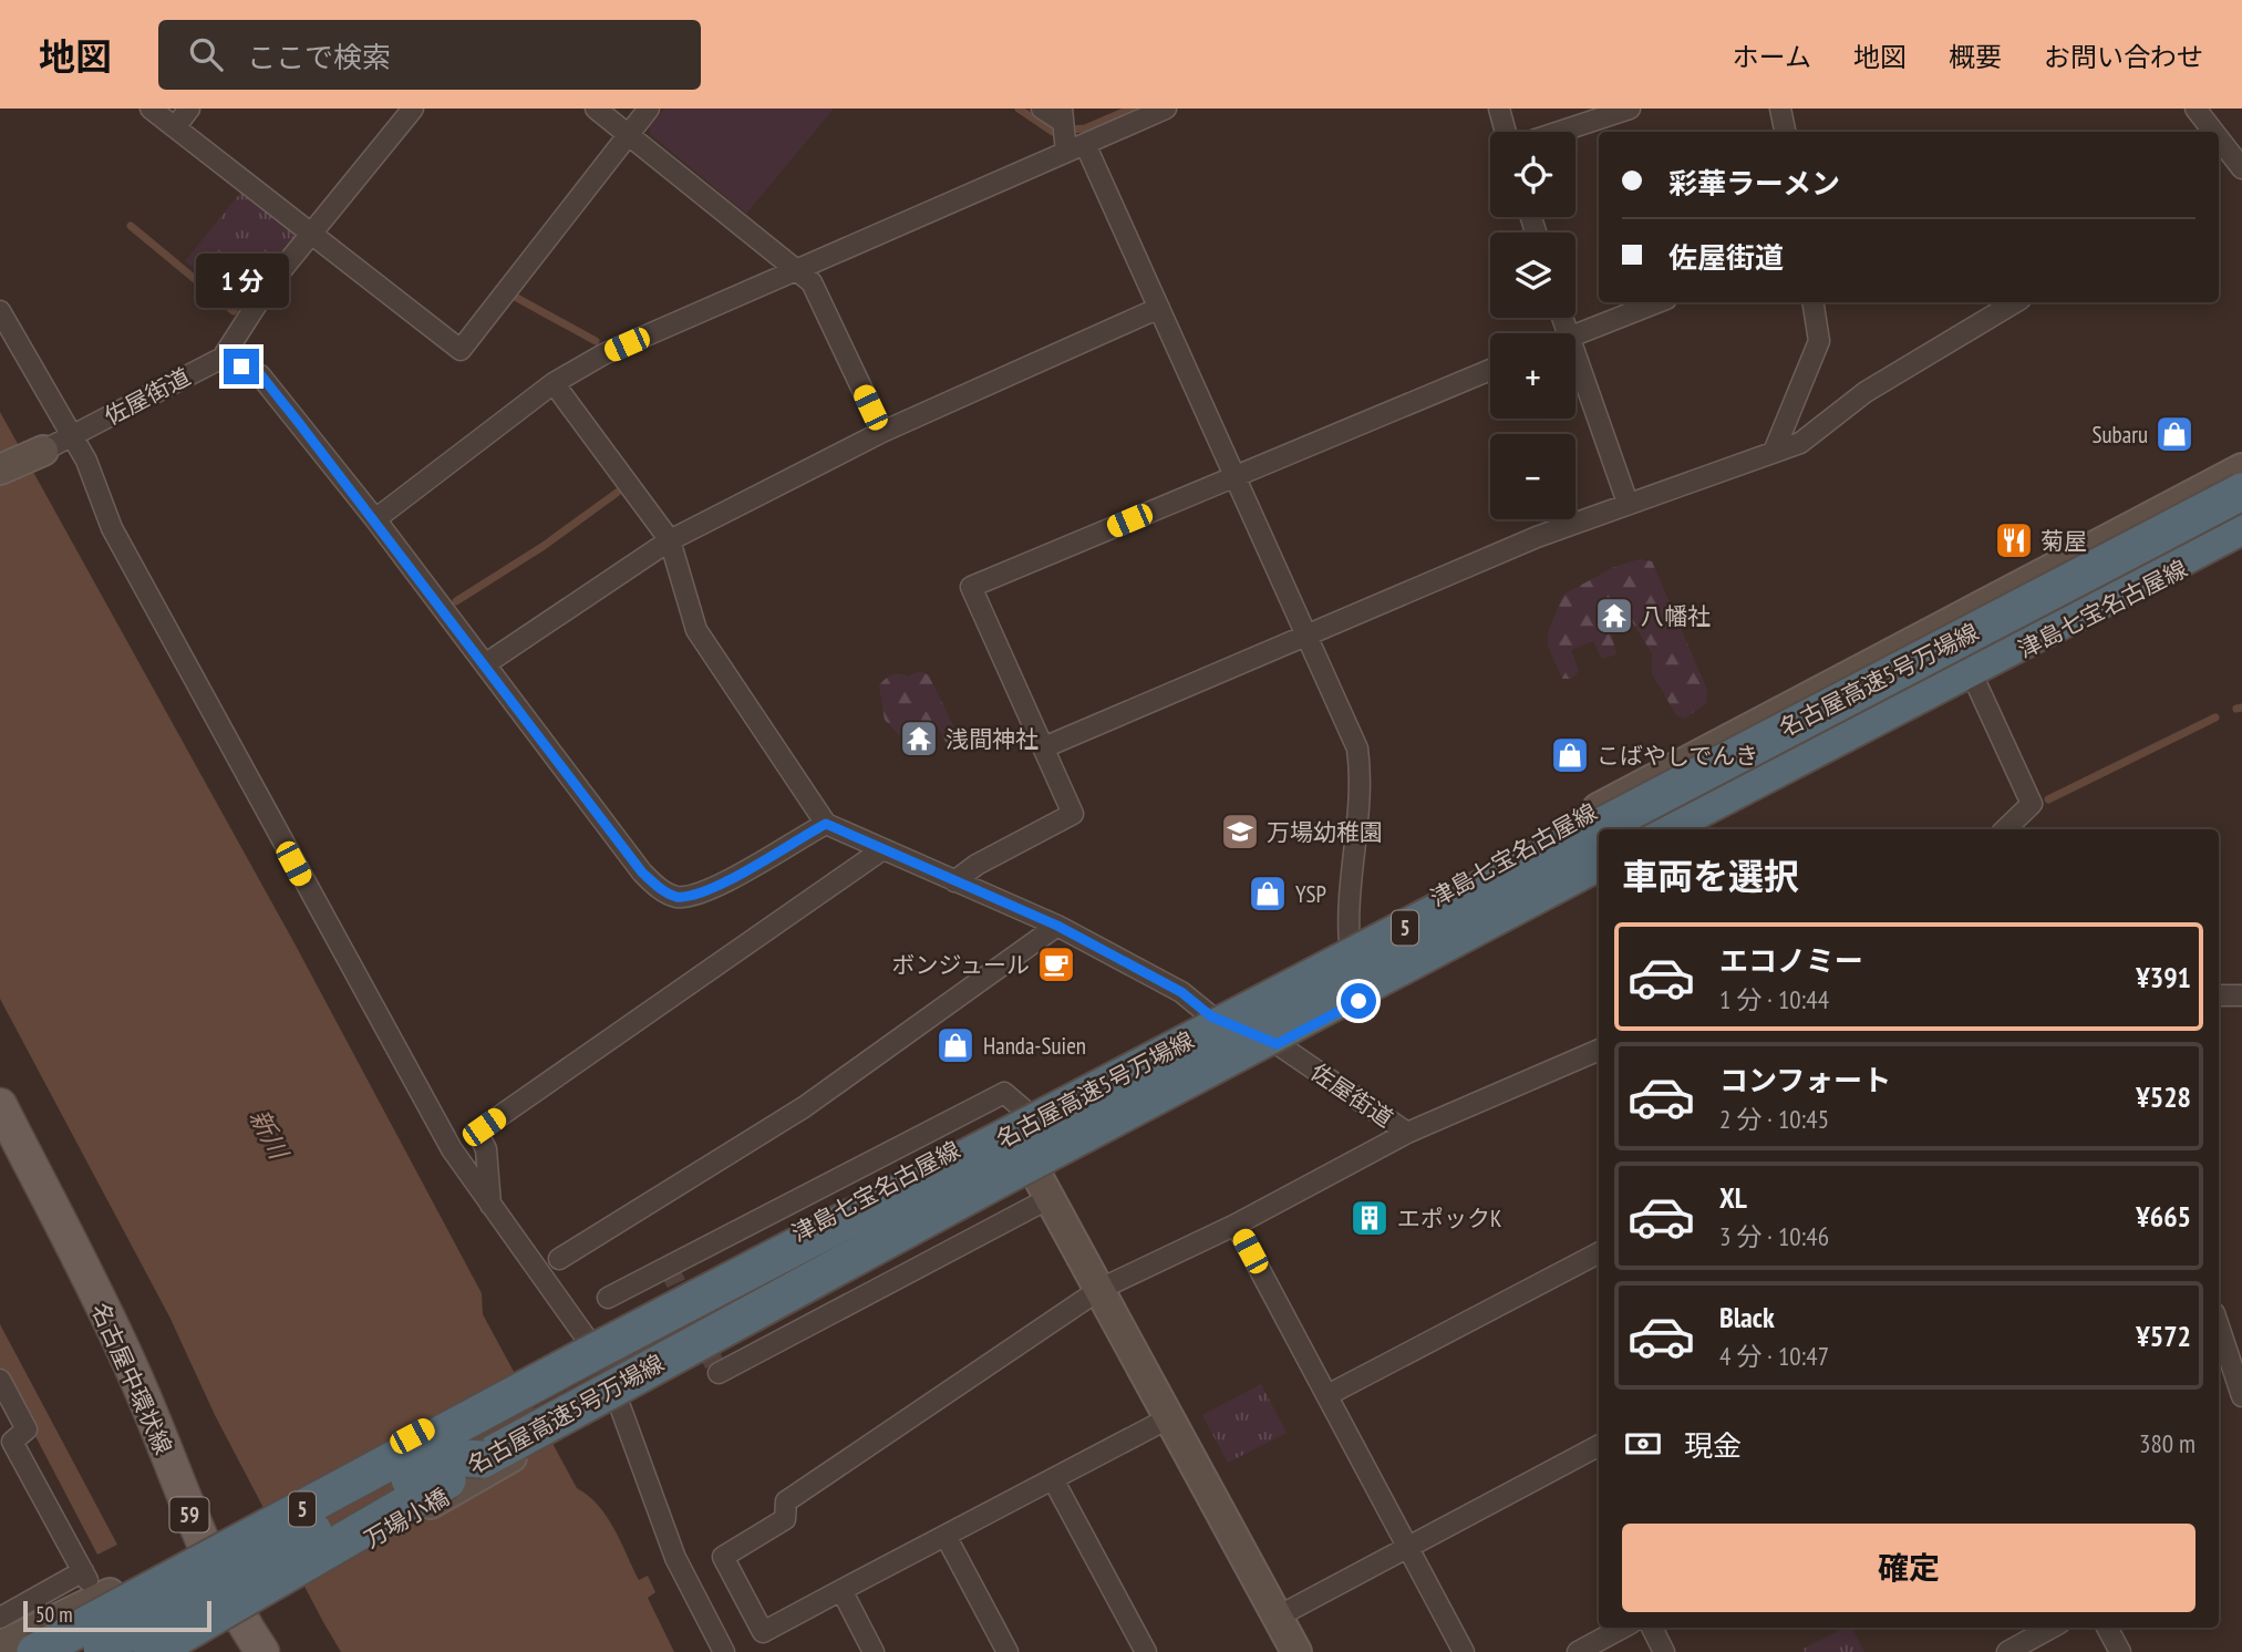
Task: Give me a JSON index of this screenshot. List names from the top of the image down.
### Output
{
  "streets": {
    "highway": ["名古屋高速5号万場線", "5"],
    "main road": [
      "津島七宝名古屋線",
      "名古屋中環状線",
      "59",
      "万場小橋"
    ],
    "street": ["佐屋街道"]
  },
  "crossings": [
    ["佐屋街道", "津島七宝名古屋線"],
    ["津島七宝名古屋線", "名古屋中環状線"],
    ["名古屋中環状線", "万場小橋"]
  ],
  "water": ["新川"],
  "places": {
    "shop": [
      "Subaru",
      "こばやしでんき",
      "YSP",
      "Handa-Suien"
    ],
    "restaurant": ["菊屋"],
    "temple": ["八幡社", "浅間神社"],
    "school or university": ["万場幼稚園"],
    "cafe": ["ボンジュール"],
    "building": ["エポックK"]
  },
  "scale_bar": "50 m",
  "page": {
    "header": "地図",
    "search": "ここで検索",
    "nav": [
      "ホーム",
      "地図",
      "概要",
      "お問い合わせ"
    ],
    "map_buttons": ["+", "−"],
    "banner": ["彩華ラーメン", "佐屋街道"],
    "bubble": "1 分",
    "heading": "車両を選択",
    "list": [
      {
        "name": "エコノミー",
        "note": "1 分 · 10:44",
        "value": "¥391"
      },
      {
        "name": "コンフォート",
        "note": "2 分 · 10:45",
        "value": "¥528"
      },
      {
        "name": "XL",
        "note": "3 分 · 10:46",
        "value": "¥665"
      },
      {
        "name": "Black",
        "note": "4 分 · 10:47",
        "value": "¥572"
      }
    ],
    "pay": ["現金", "380 m"],
    "buttons": "確定",
    "scale": "50 m"
  }
}
